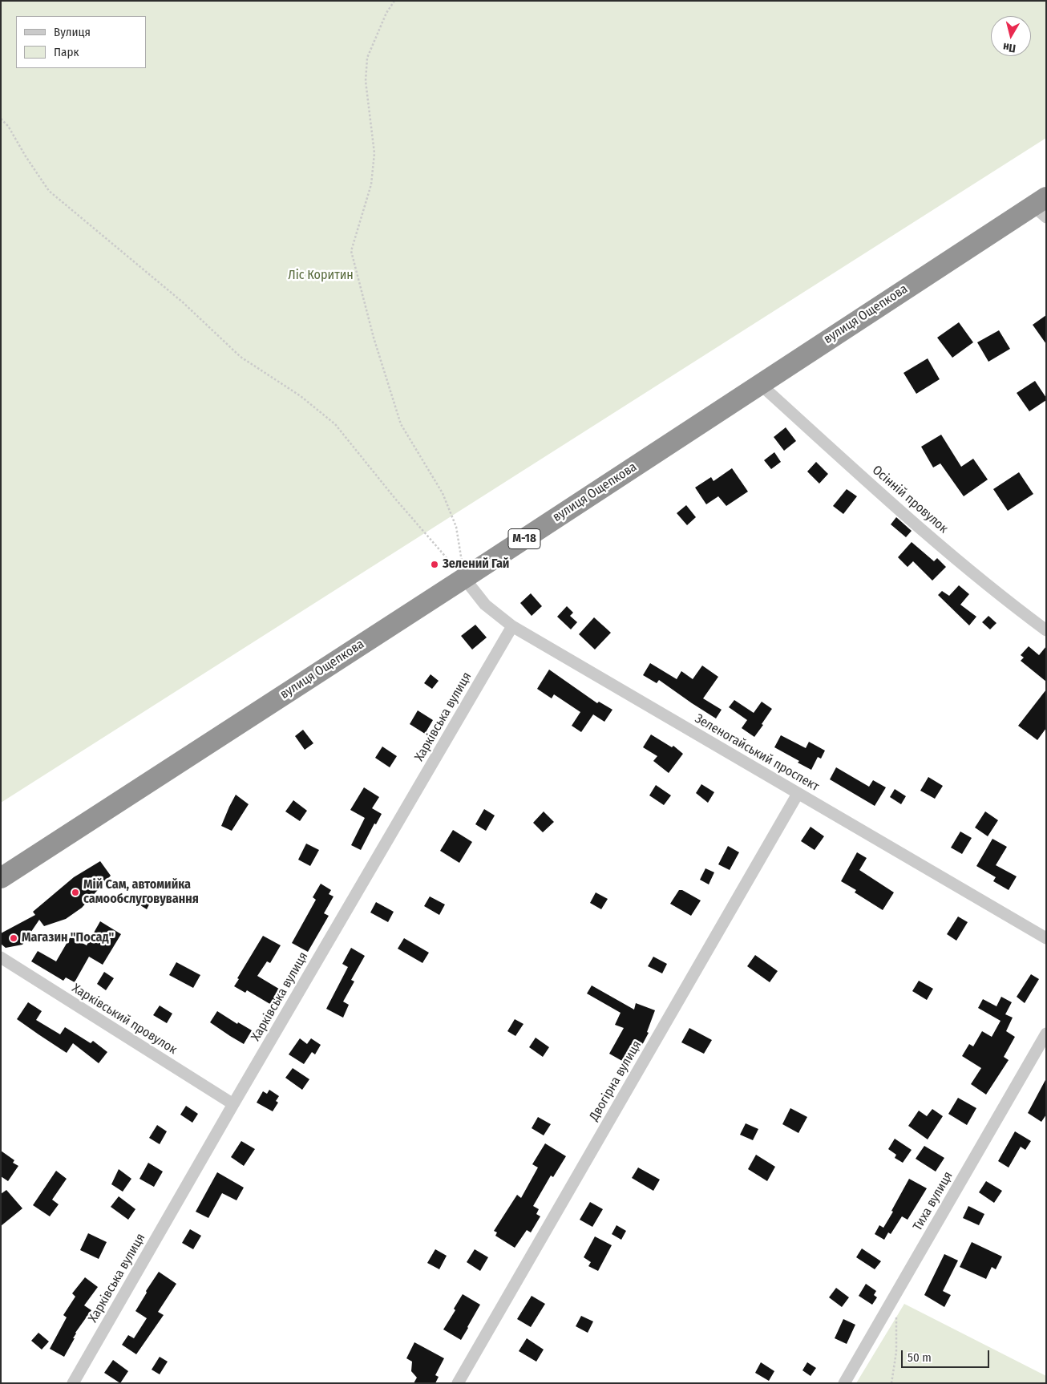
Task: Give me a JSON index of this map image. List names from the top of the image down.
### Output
{
  "streets": {
    "highway": ["вулиця Ощепкова", "М-18"],
    "street": [
      "Осінній провулок",
      "Харківська вулиця",
      "Зеленогайський проспект",
      "Харківський провулок",
      "Двогірна вулиця",
      "Тиха вулиця"
    ]
  },
  "crossings": [
    ["вулиця Ощепкова", "Осінній провулок"],
    ["вулиця Ощепкова", "Зеленогайський проспект"],
    ["Харківська вулиця", "Зеленогайський проспект"],
    ["Харківська вулиця", "Харківський провулок"],
    ["Зеленогайський проспект", "Двогірна вулиця"]
  ],
  "parks": ["Ліс Коритин"],
  "places": ["Зелений Гай", "Мій Сам, автомийка самообслуговування", "Магазин \"Посад\""],
  "legend": ["Вулиця", "Парк"],
  "scale_bar": "50 m",
  "north": "bottom"
}
